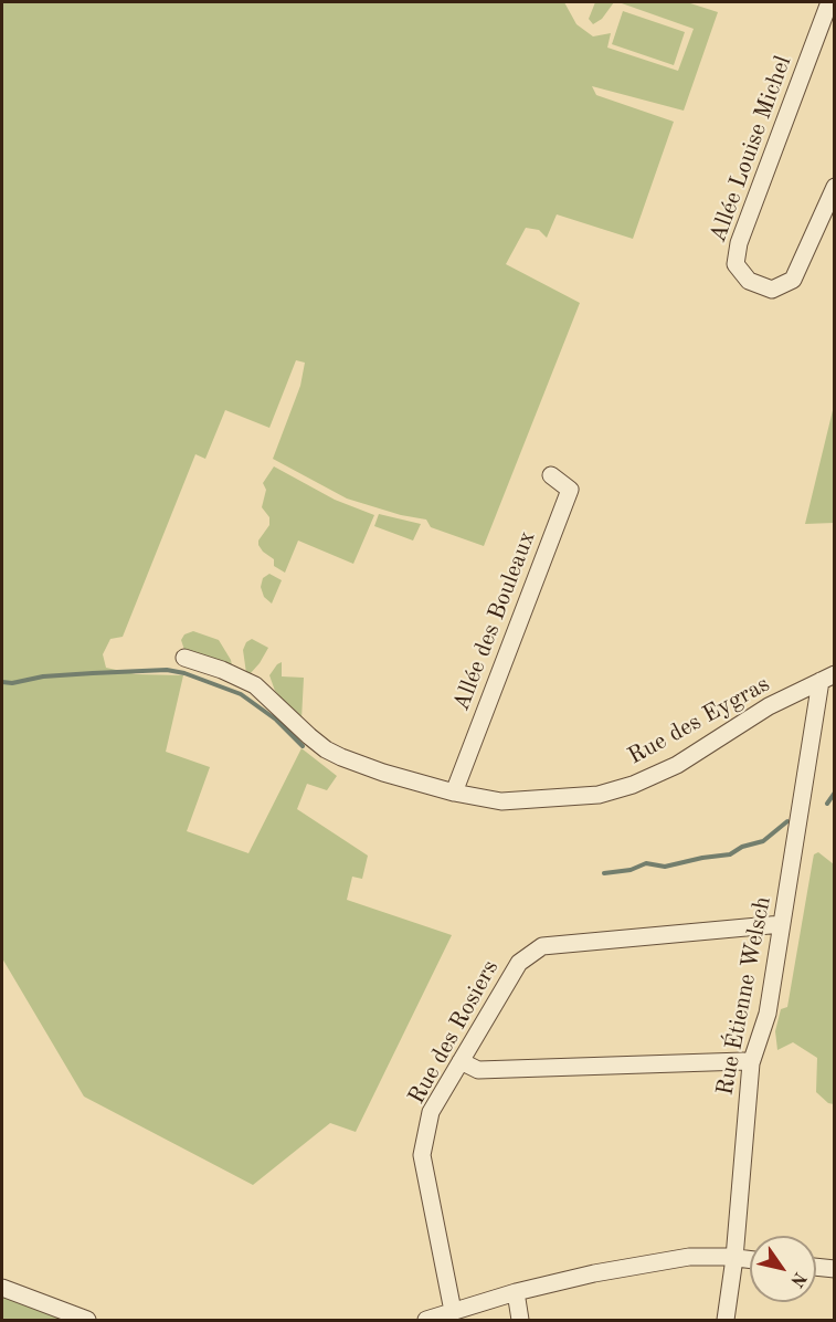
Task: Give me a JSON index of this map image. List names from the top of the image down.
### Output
{
  "streets": {
    "street": [
      "Allée Louise Michel",
      "Allée des Bouleaux",
      "Rue des Eygras",
      "Rue Étienne Welsch",
      "Rue des Rosiers"
    ]
  },
  "crossings": [
    ["Allée des Bouleaux", "Rue des Eygras"],
    ["Rue des Eygras", "Rue Étienne Welsch"],
    ["Rue Étienne Welsch", "Rue des Rosiers"]
  ],
  "north": "bottom right"
}
